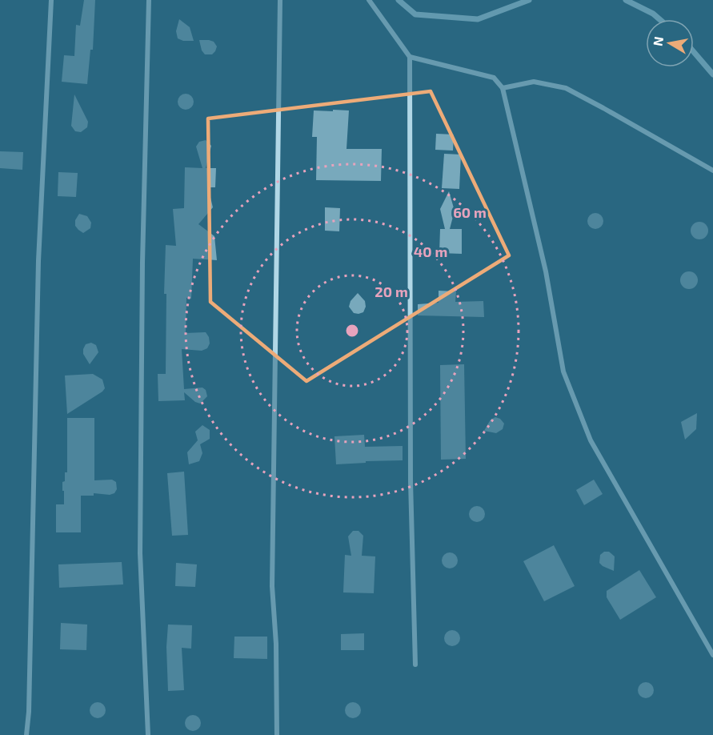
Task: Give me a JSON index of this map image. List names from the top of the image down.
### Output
{
  "north": "left",
  "rings": ["60 m", "40 m", "20 m"]
}
